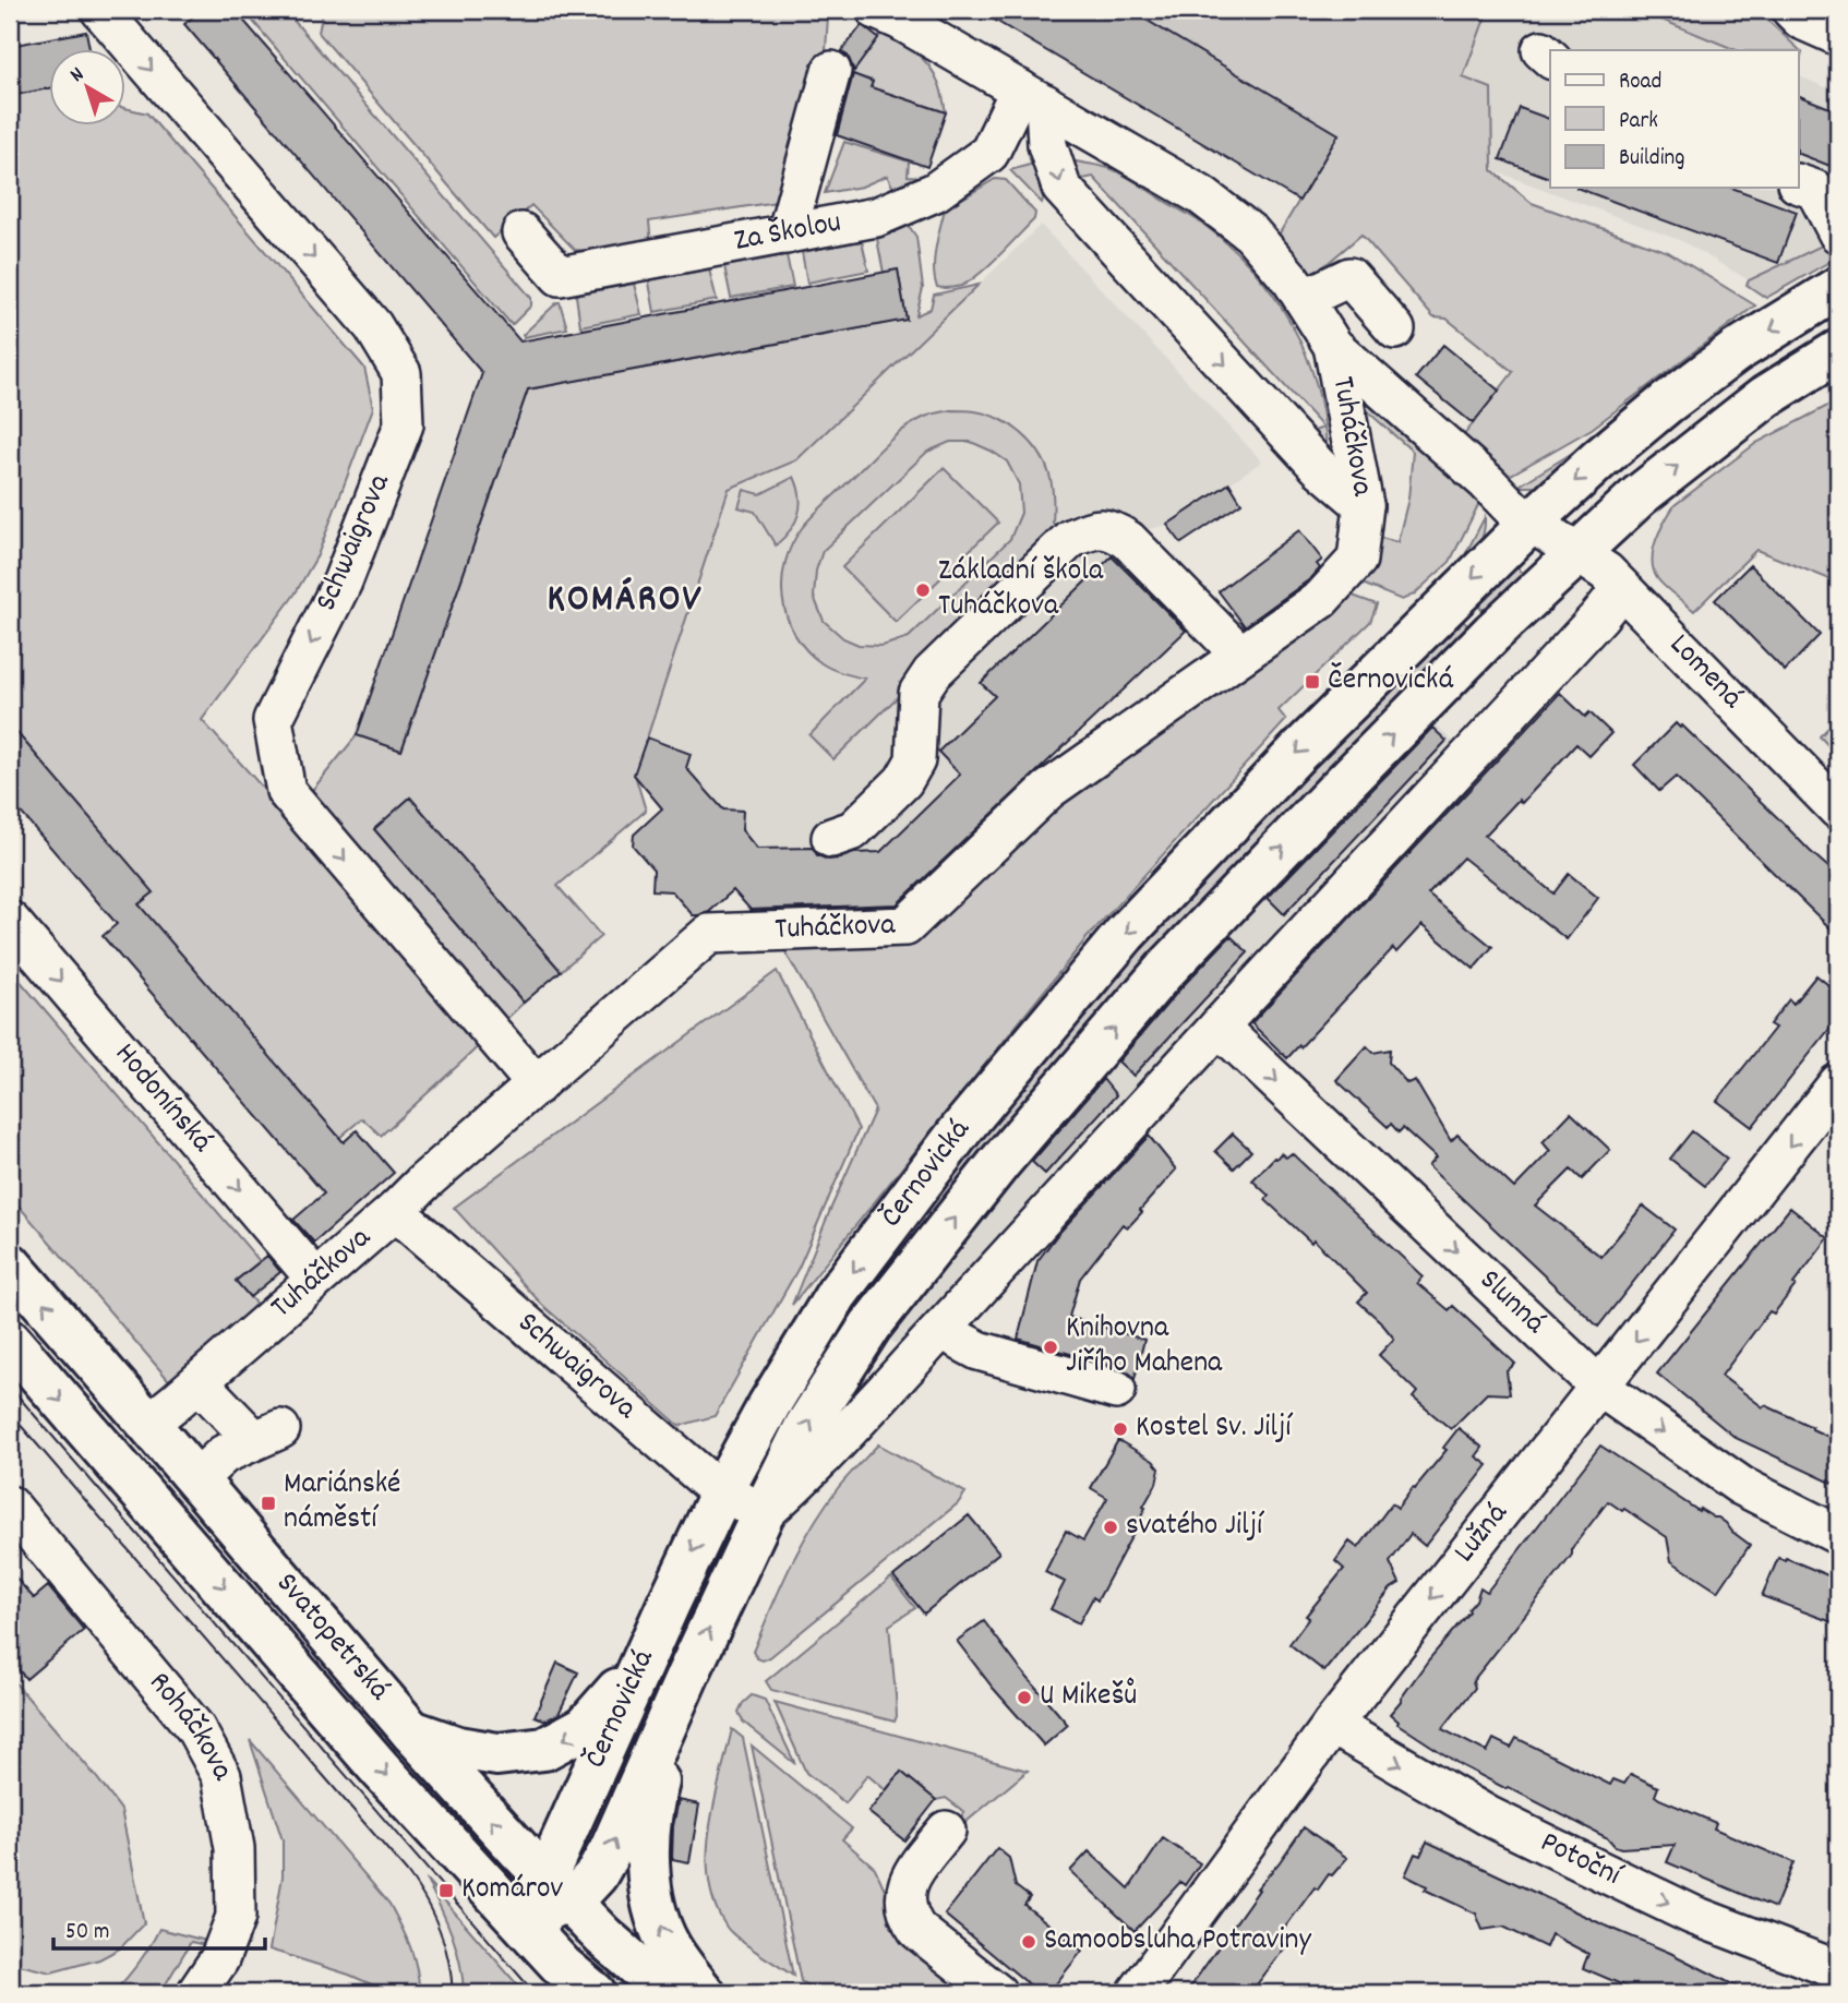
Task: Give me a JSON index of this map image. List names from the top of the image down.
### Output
{
  "streets": {
    "main road": ["Černovická", "Svatopetrská"],
    "street": [
      "Za Školou",
      "Tuháčkova",
      "Schwaigrova",
      "Lomená",
      "Hodonínská",
      "Slunná",
      "Lužná",
      "Roháčkova",
      "Potoční"
    ]
  },
  "crossings": [
    ["Za Školou", "Tuháčkova"],
    ["Tuháčkova", "Schwaigrova"],
    ["Tuháčkova", "Lomená"],
    ["Tuháčkova", "Hodonínská"],
    ["Tuháčkova", "Černovická"],
    ["Tuháčkova", "Svatopetrská"],
    ["Schwaigrova", "Černovická"],
    ["Lomená", "Černovická"],
    ["Černovická", "Slunná"],
    ["Černovická", "Svatopetrská"],
    ["Slunná", "Lužná"],
    ["Lužná", "Potoční"]
  ],
  "one_way": [
    "Schwaigrova",
    "Hodonínská",
    "Slunná",
    "Lužná",
    "Potoční"
  ],
  "districts": ["KOMÁROV"],
  "places": {
    "other": [
      "Základní škola Tuháčkova",
      "Knihovna Jiřího Mahena",
      "Kostel Sv. Jiljí",
      "svatého Jiljí",
      "U Mikešů",
      "Samoobsluha Potraviny"
    ],
    "transit": ["Černovická", "Mariánské náměstí", "Komárov"]
  },
  "legend": ["Road", "Park", "Building"],
  "scale_bar": "50 m",
  "north": "top left"
}
